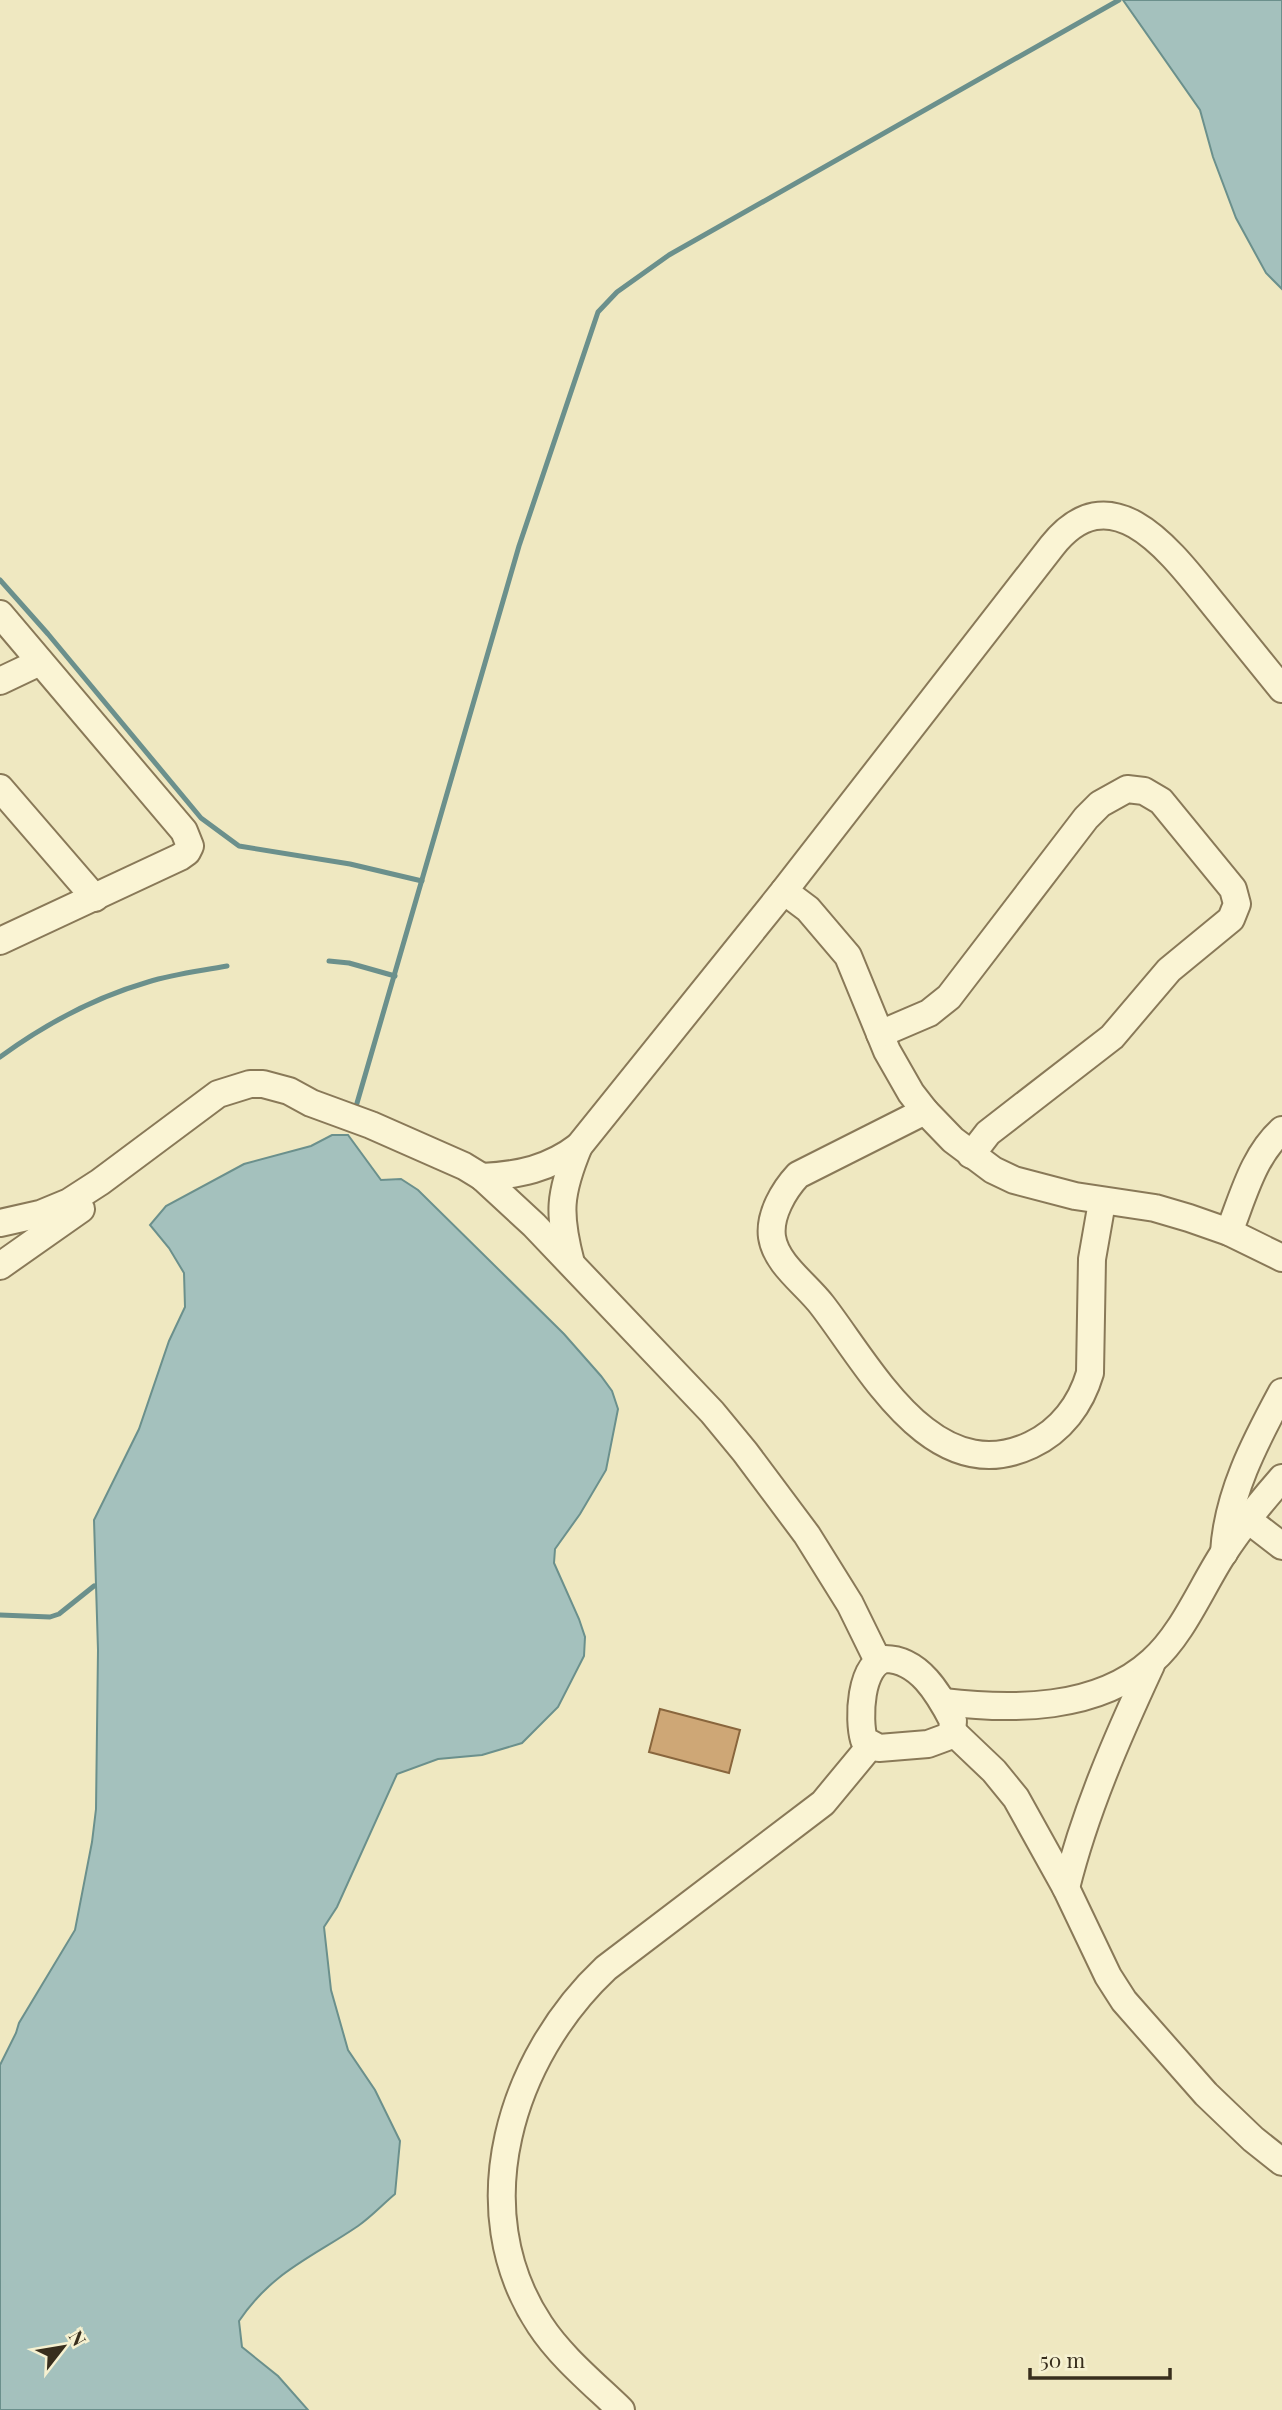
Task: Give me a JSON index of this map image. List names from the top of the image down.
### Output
{
  "scale_bar": "50 m",
  "north": "top right"
}
